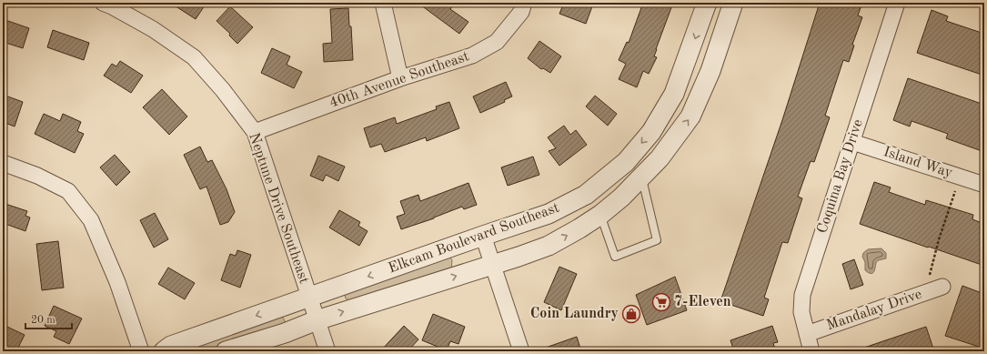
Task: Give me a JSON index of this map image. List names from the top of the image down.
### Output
{
  "streets": {
    "street": [
      "40th Avenue Southeast",
      "Island Way",
      "Coquina Bay Drive",
      "Neptune Drive Southeast",
      "Elkcam Boulevard Southeast",
      "Mandalay Drive"
    ]
  },
  "crossings": [
    ["40th Avenue Southeast", "Neptune Drive Southeast"],
    ["Island Way", "Coquina Bay Drive"],
    ["Coquina Bay Drive", "Mandalay Drive"],
    ["Neptune Drive Southeast", "Elkcam Boulevard Southeast"]
  ],
  "places": {
    "supermarket": ["7-Eleven"],
    "shop": ["Coin Laundry"]
  },
  "scale_bar": "20 m"
}
